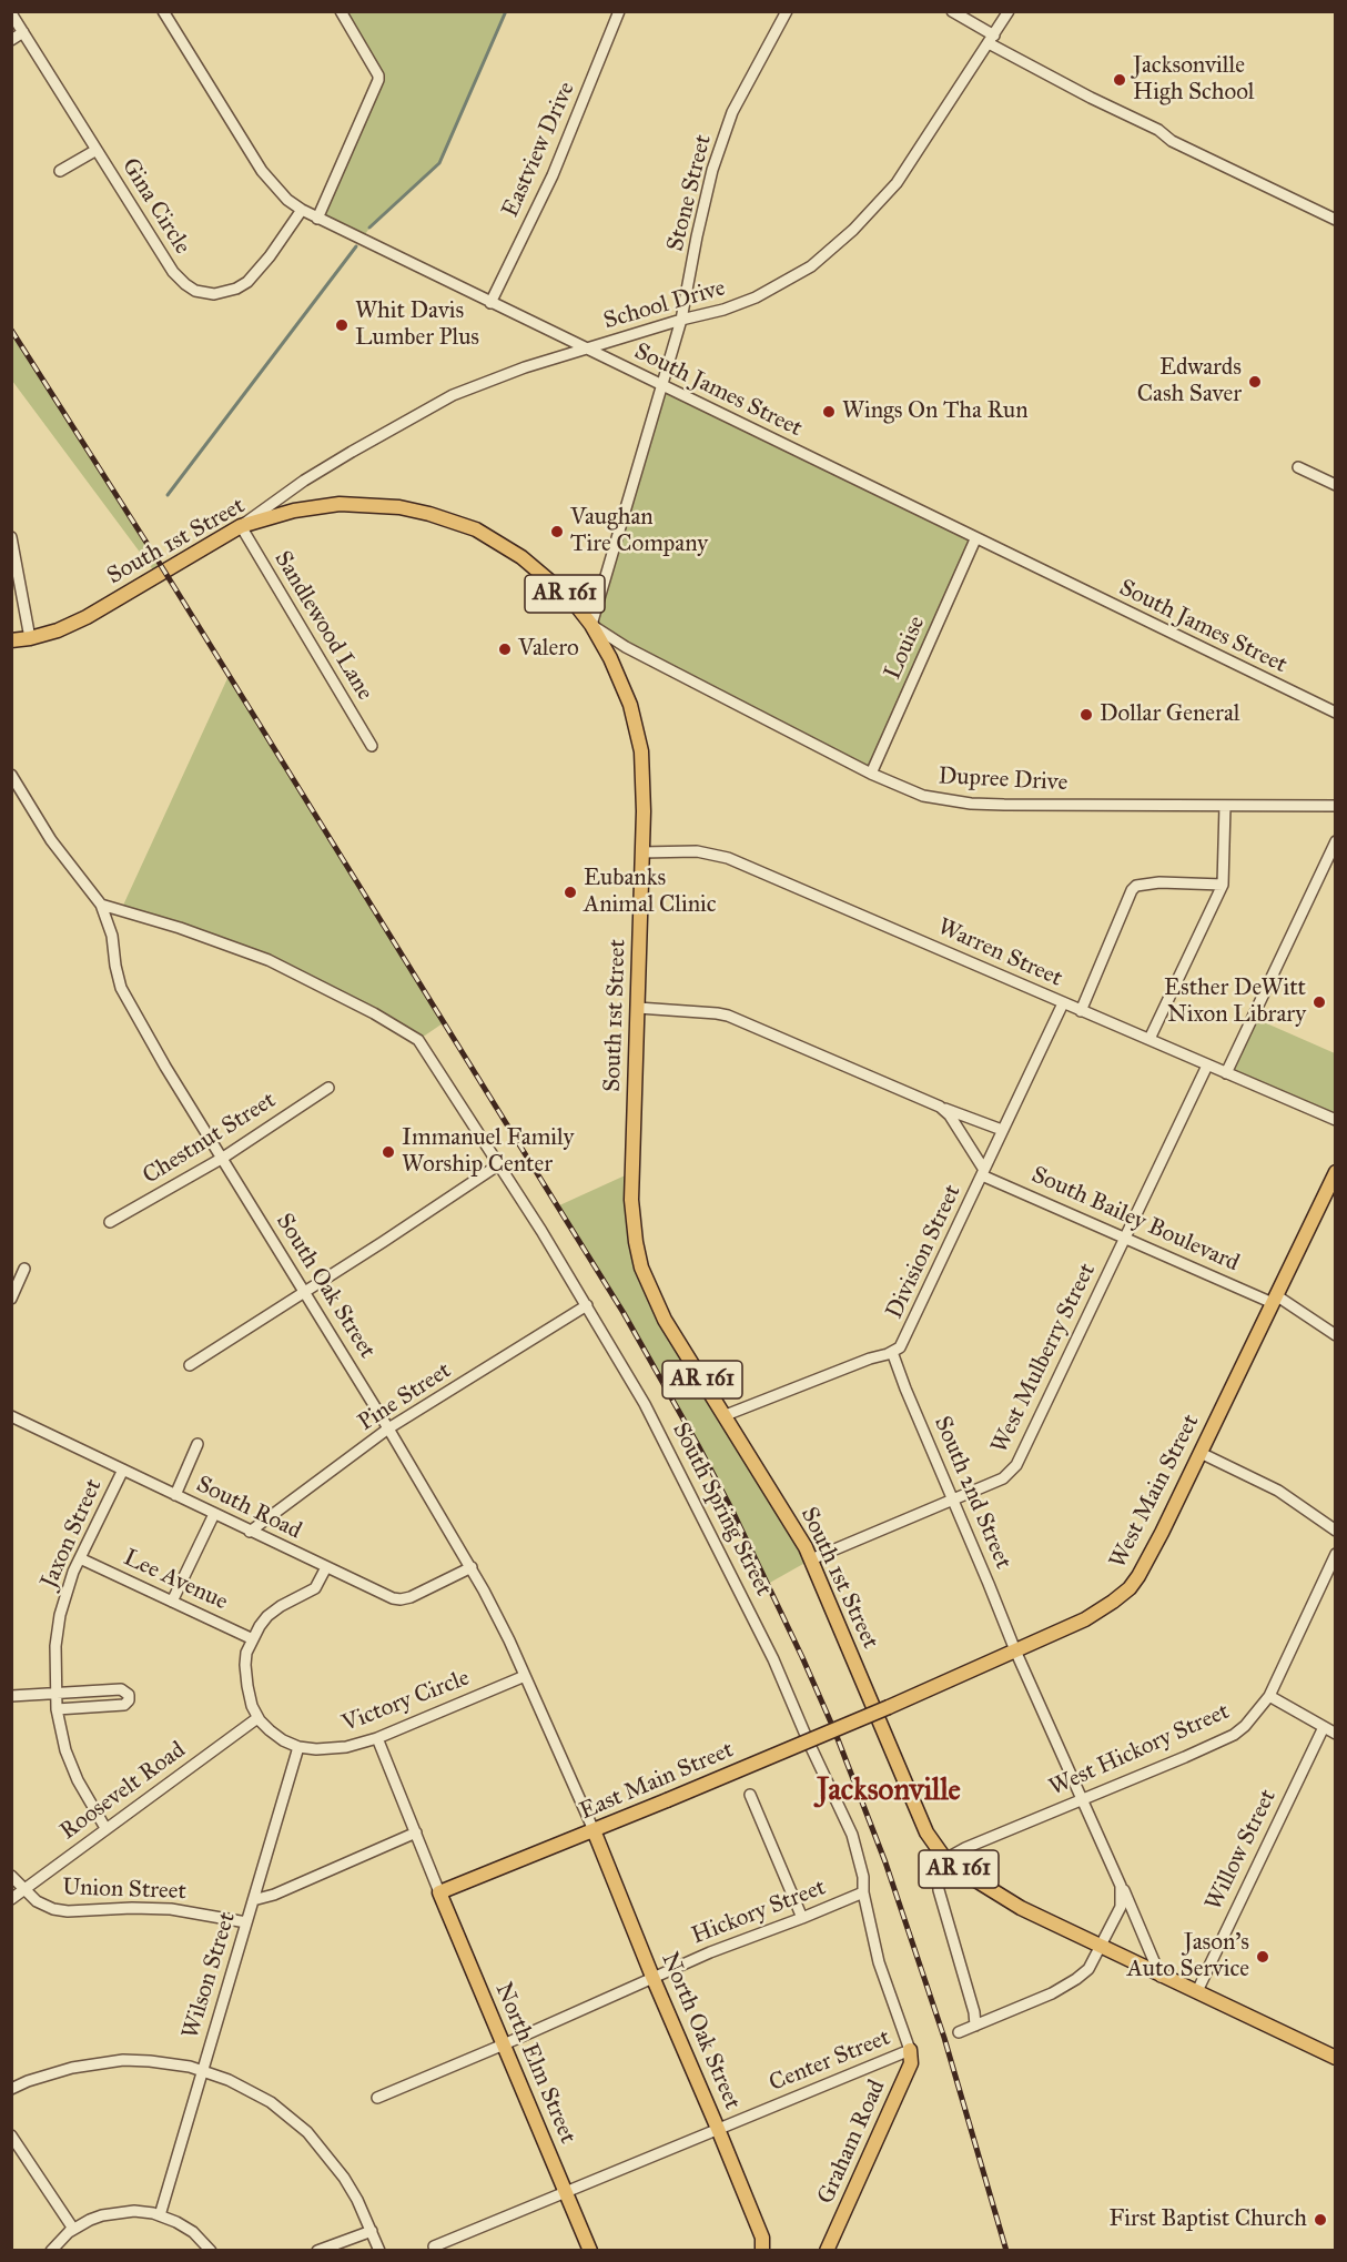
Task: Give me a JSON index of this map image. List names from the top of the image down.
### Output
{
  "streets": {
    "main road": [
      "South 1st Street",
      "AR 161",
      "West Main Street",
      "East Main Street",
      "North Oak Street",
      "North Elm Street",
      "Graham Road"
    ],
    "street": [
      "Eastview Drive",
      "Stone Street",
      "Gina Circle",
      "School Drive",
      "South James Street",
      "Sandlewood Lane",
      "Louise",
      "Dupree Drive",
      "Warren Street",
      "Chestnut Street",
      "South Bailey Boulevard",
      "Division Street",
      "South Oak Street",
      "West Mulberry Street",
      "Pine Street",
      "South 2nd Street",
      "South Road",
      "South Spring Street",
      "Jaxon Street",
      "Lee Avenue",
      "Victory Circle",
      "West Hickory Street",
      "Roosevelt Road",
      "Willow Street",
      "Union Street",
      "Hickory Street",
      "Wilson Street",
      "Center Street"
    ]
  },
  "crossings": [
    ["Eastview Drive", "South James Street"],
    ["Stone Street", "School Drive"],
    ["Stone Street", "South James Street"],
    ["Stone Street", "South 1st Street"],
    ["Stone Street", "Dupree Drive"],
    ["Gina Circle", "South James Street"],
    ["School Drive", "South James Street"],
    ["School Drive", "South 1st Street"],
    ["School Drive", "Sandlewood Lane"],
    ["South James Street", "Louise"],
    ["South 1st Street", "AR 161"],
    ["South 1st Street", "Sandlewood Lane"],
    ["South 1st Street", "Dupree Drive"],
    ["South 1st Street", "Warren Street"],
    ["South 1st Street", "Division Street"],
    ["South 1st Street", "West Mulberry Street"],
    ["South 1st Street", "West Hickory Street"],
    ["AR 161", "South 2nd Street"],
    ["AR 161", "West Hickory Street"],
    ["AR 161", "Willow Street"],
    ["Louise", "Dupree Drive"],
    ["Warren Street", "Division Street"],
    ["Warren Street", "West Mulberry Street"],
    ["Chestnut Street", "South Oak Street"],
    ["South Bailey Boulevard", "Division Street"],
    ["South Bailey Boulevard", "West Mulberry Street"],
    ["South Bailey Boulevard", "West Main Street"],
    ["Division Street", "South 2nd Street"],
    ["South Oak Street", "Pine Street"],
    ["South Oak Street", "South Road"],
    ["South Oak Street", "South Spring Street"],
    ["South Oak Street", "Victory Circle"],
    ["South Oak Street", "East Main Street"],
    ["South Oak Street", "North Oak Street"],
    ["West Mulberry Street", "South 2nd Street"],
    ["Pine Street", "South Road"],
    ["Pine Street", "South Spring Street"],
    ["West Main Street", "South 2nd Street"],
    ["West Main Street", "East Main Street"],
    ["South 2nd Street", "West Hickory Street"],
    ["South Road", "Jaxon Street"],
    ["South Spring Street", "Hickory Street"],
    ["South Spring Street", "Center Street"],
    ["South Spring Street", "Graham Road"],
    ["Jaxon Street", "Lee Avenue"],
    ["Jaxon Street", "Roosevelt Road"],
    ["Victory Circle", "Roosevelt Road"],
    ["Victory Circle", "Wilson Street"],
    ["East Main Street", "North Oak Street"],
    ["East Main Street", "North Elm Street"],
    ["Roosevelt Road", "Union Street"],
    ["Union Street", "Wilson Street"],
    ["Hickory Street", "North Oak Street"],
    ["Hickory Street", "North Elm Street"],
    ["North Oak Street", "Center Street"],
    ["Center Street", "North Elm Street"],
    ["Center Street", "Graham Road"]
  ],
  "districts": ["Jacksonville"],
  "places": [
    "Jacksonville High School",
    "Whit Davis Lumber Plus",
    "Edwards Cash Saver",
    "Wings On Tha Run",
    "Vaughan Tire Company",
    "Valero",
    "Dollar General",
    "Eubanks Animal Clinic",
    "Esther DeWitt Nixon Library",
    "Immanuel Family Worship Center",
    "Jason's Auto Service",
    "First Baptist Church"
  ]
}
